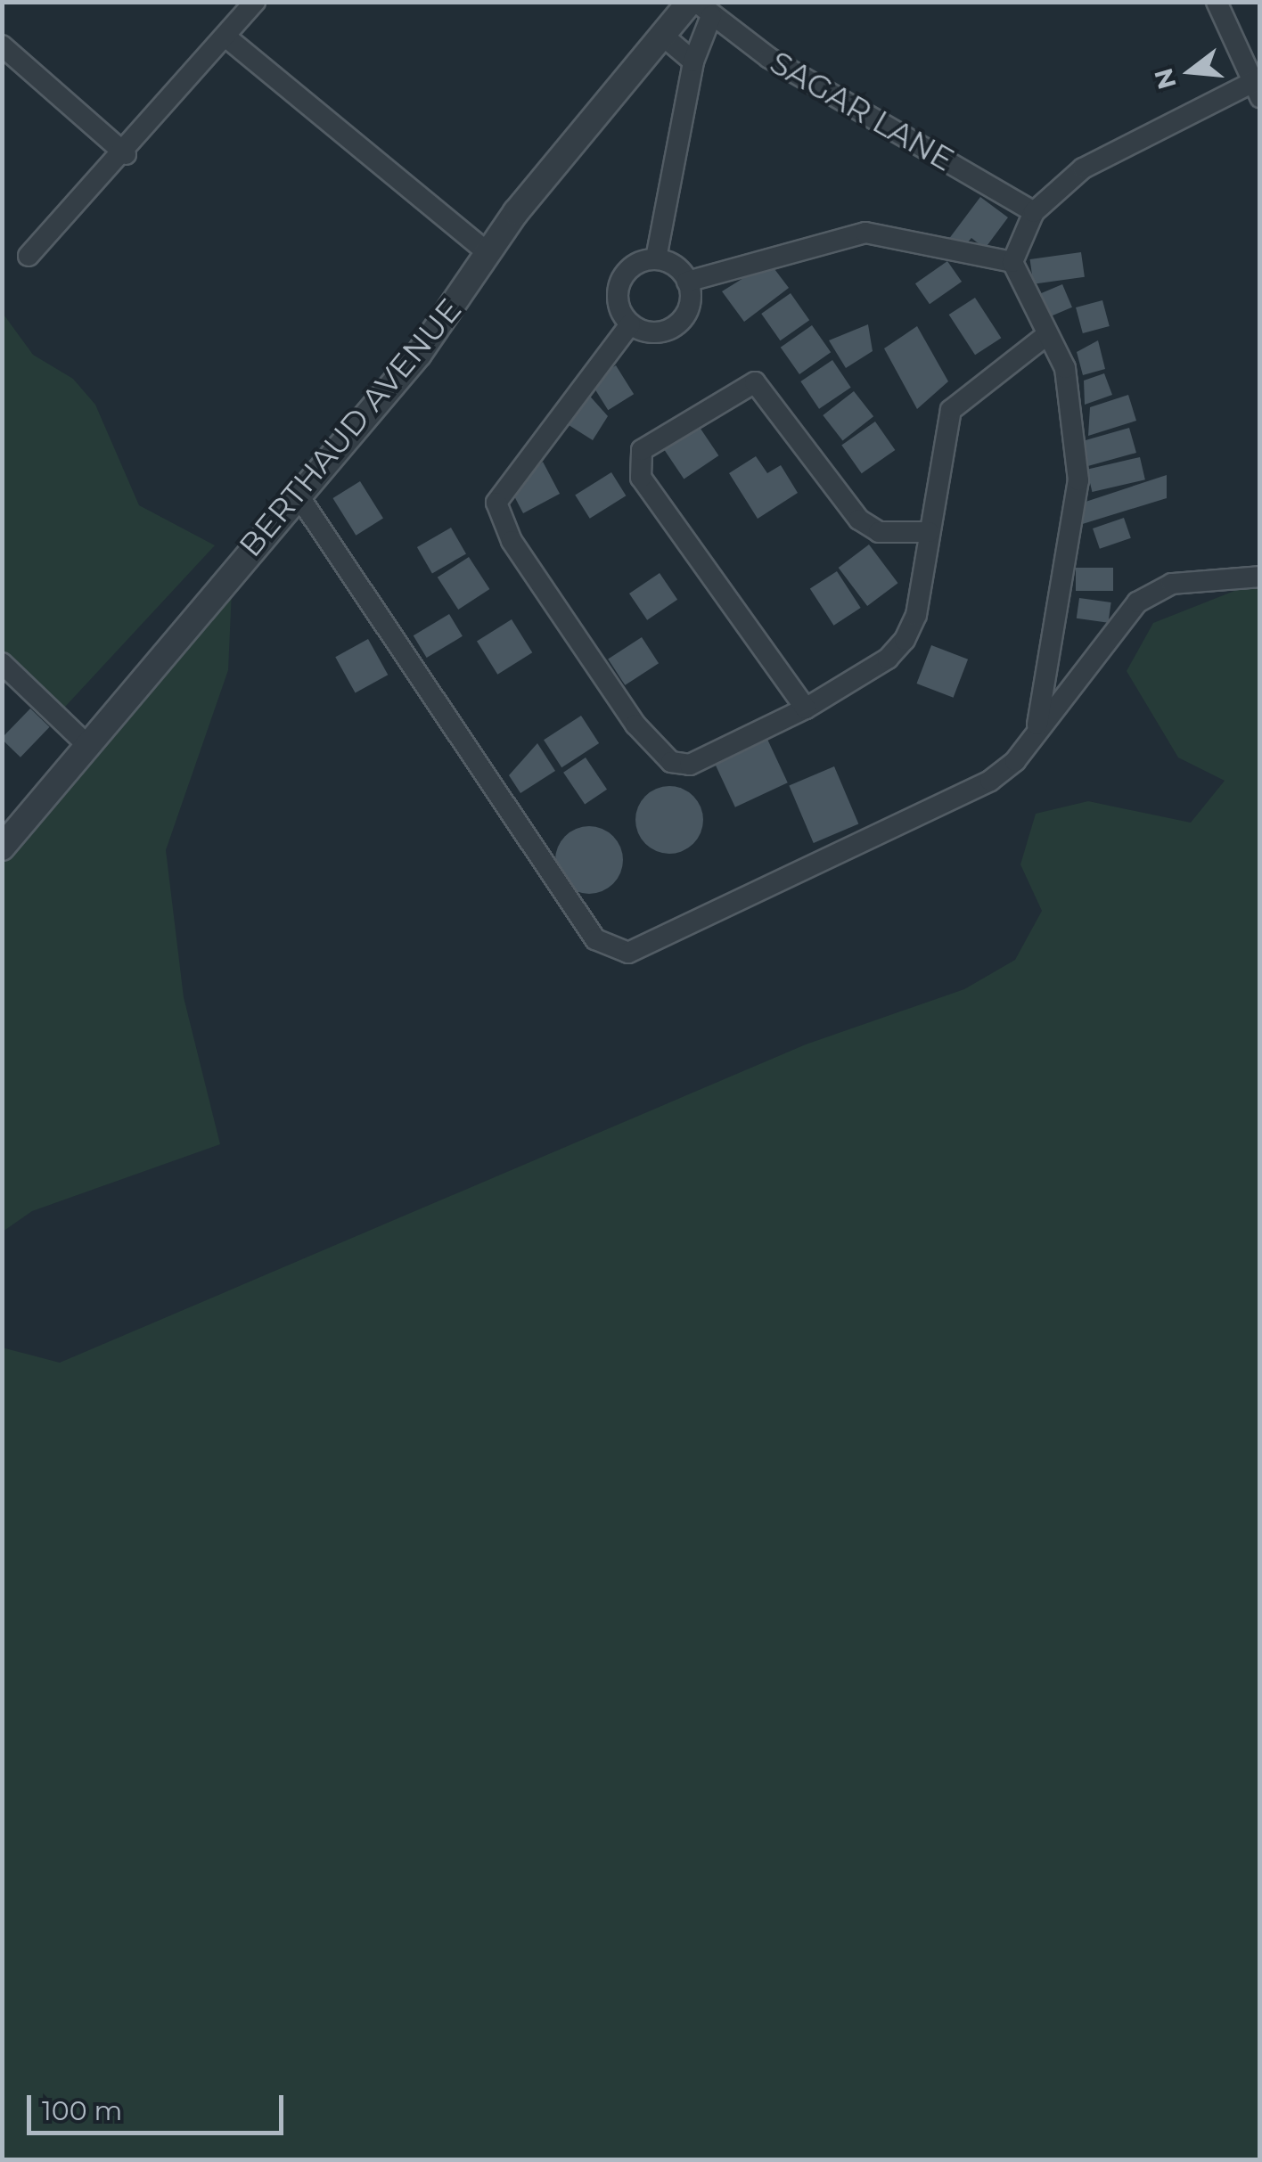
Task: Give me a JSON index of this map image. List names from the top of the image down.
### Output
{
  "streets": {
    "street": ["SAGAR LANE", "BERTHAUD AVENUE"]
  },
  "crossings": [
    ["SAGAR LANE", "BERTHAUD AVENUE"]
  ],
  "scale_bar": "100 m",
  "north": "left"
}
